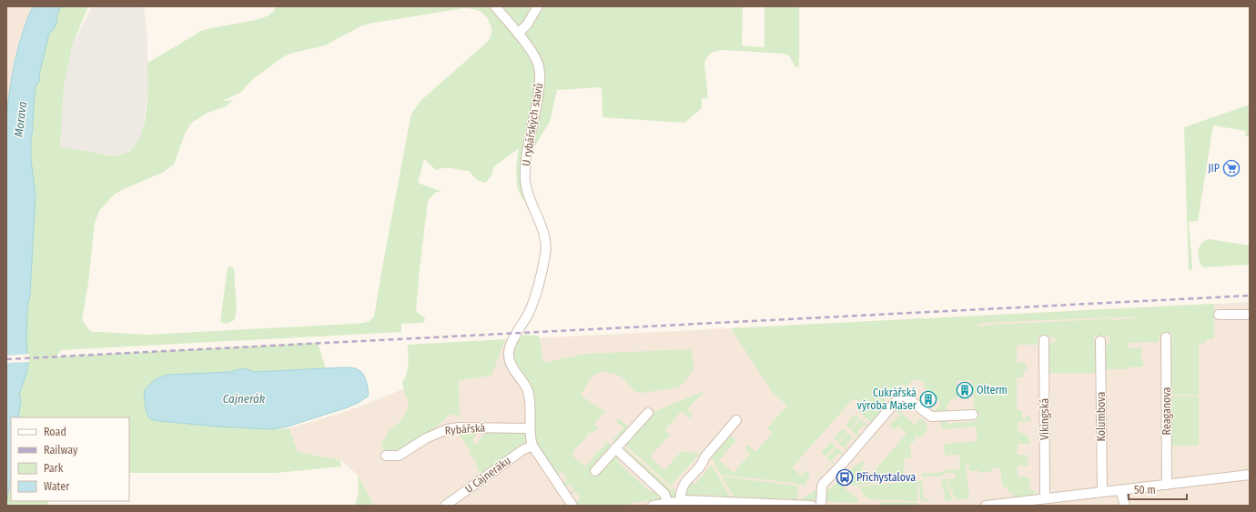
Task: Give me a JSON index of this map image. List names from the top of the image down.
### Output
{
  "streets": {
    "street": [
      "U rybářských stavů",
      "Reaganova",
      "Kolumbova",
      "Vikingská",
      "Rybářská",
      "U Cajneráku"
    ]
  },
  "crossings": [
    ["U rybářských stavů", "Rybářská"],
    ["U rybářských stavů", "U Cajneráku"]
  ],
  "water": ["Morava", "Cajnerák"],
  "places": {
    "supermarket": ["JIP"],
    "building": ["Olterm", "Cukrářská výroba Maser"],
    "bus stop": ["Přichystalova"]
  },
  "legend": [
    "Road",
    "Railway",
    "Park",
    "Water"
  ],
  "scale_bar": "50 m"
}
